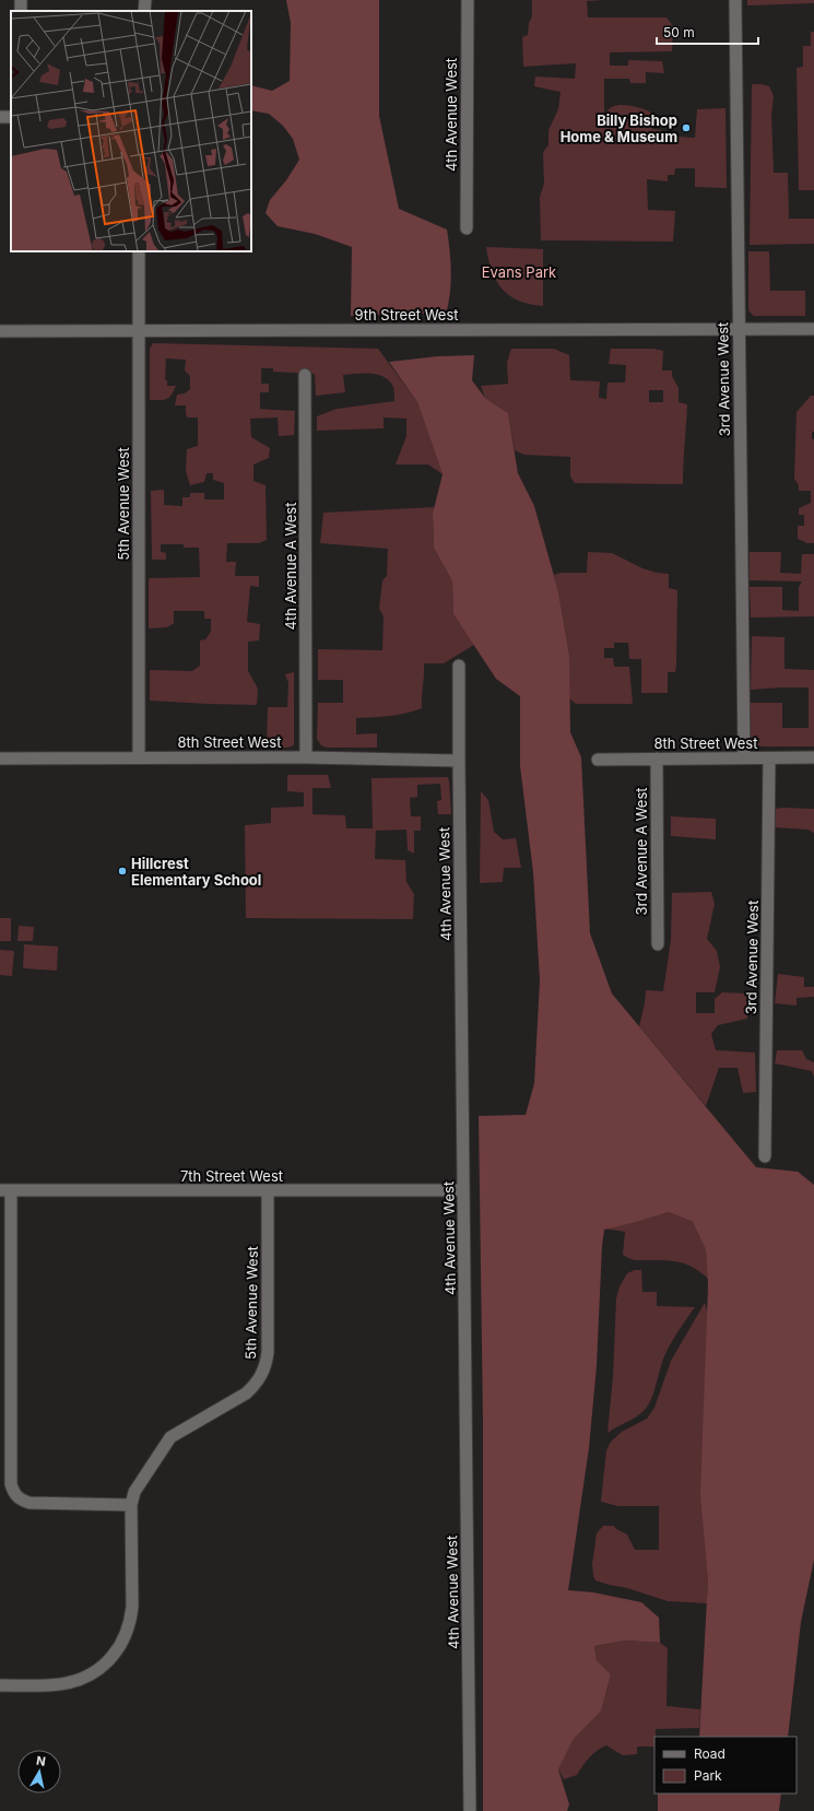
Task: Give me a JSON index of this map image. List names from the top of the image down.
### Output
{
  "streets": {
    "street": [
      "4th Avenue West",
      "9th Street West",
      "3rd Avenue West",
      "5th Avenue West",
      "4th Avenue A West",
      "8th Street West",
      "3rd Avenue A West",
      "7th Street West"
    ]
  },
  "crossings": [
    ["4th Avenue West", "8th Street West"],
    ["4th Avenue West", "7th Street West"],
    ["9th Street West", "3rd Avenue West"],
    ["9th Street West", "5th Avenue West"],
    ["3rd Avenue West", "8th Street West"],
    ["5th Avenue West", "8th Street West"],
    ["5th Avenue West", "7th Street West"],
    ["4th Avenue A West", "8th Street West"],
    ["8th Street West", "3rd Avenue A West"]
  ],
  "parks": ["Evans Park"],
  "places": ["Billy Bishop Home & Museum", "Hillcrest Elementary School"],
  "legend": ["Road", "Park"],
  "scale_bar": "50 m",
  "north": "top"
}
